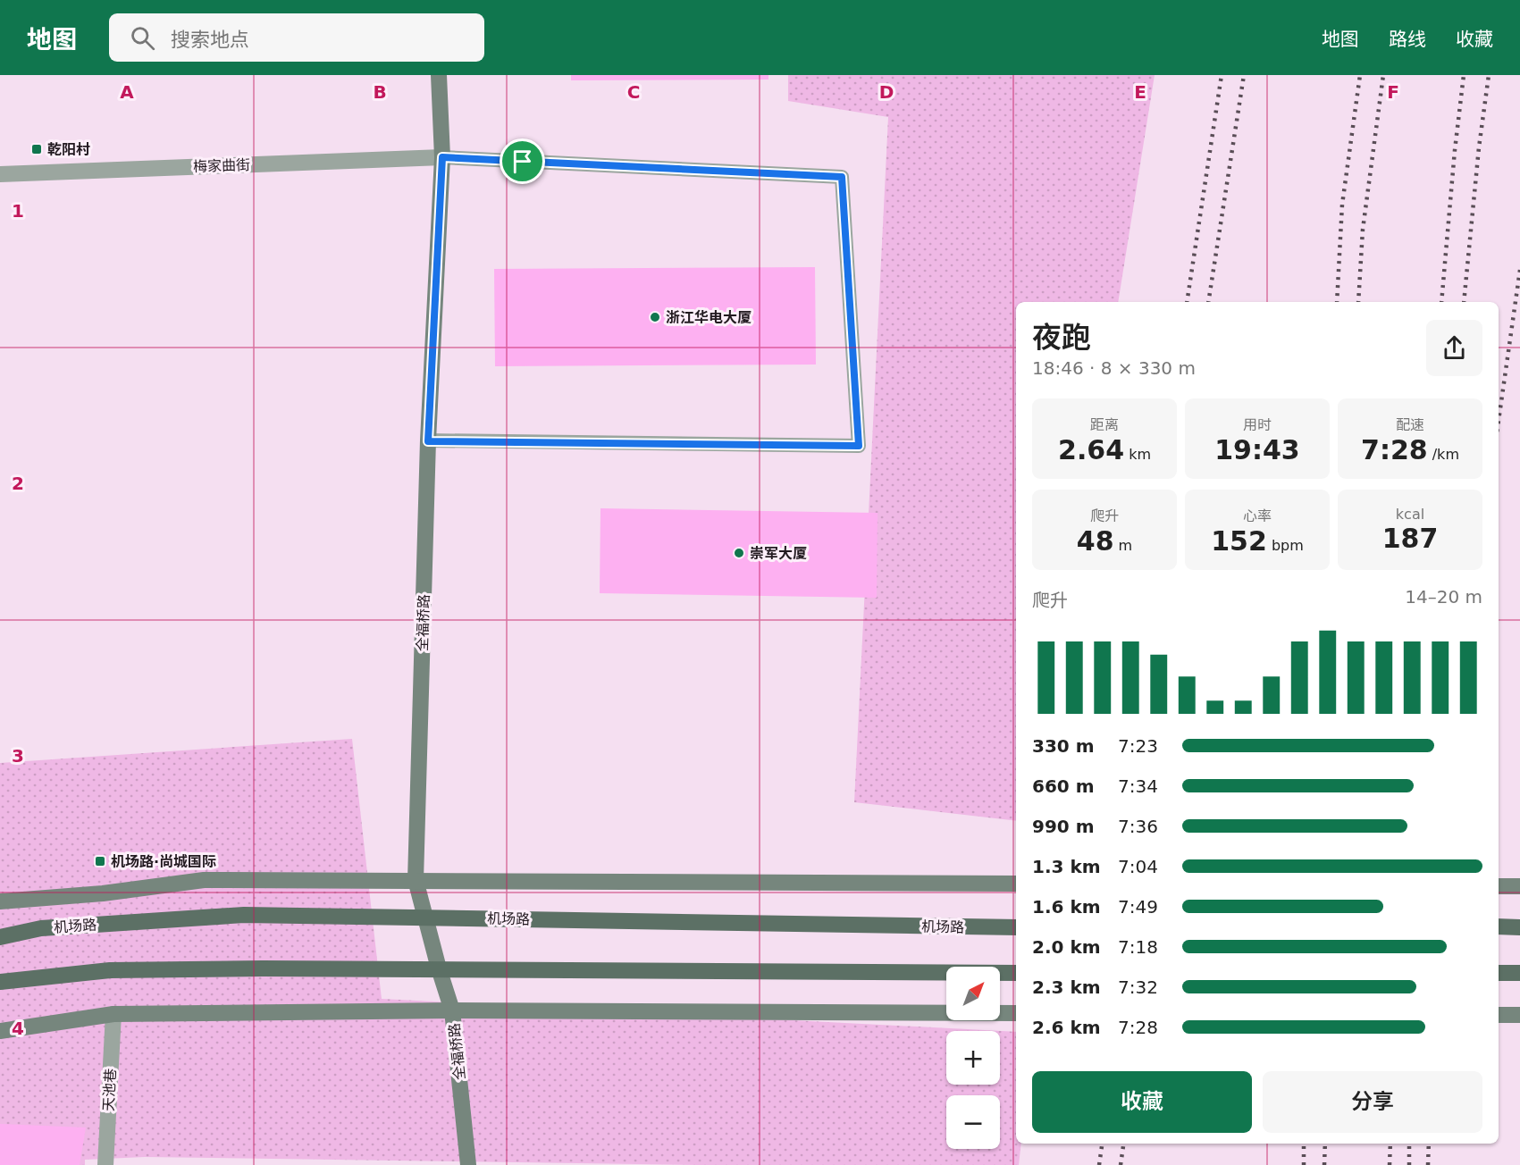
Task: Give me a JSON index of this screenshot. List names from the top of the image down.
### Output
{
  "streets": {
    "main road": ["全福桥路", "机场路"],
    "street": ["梅家曲街", "天池巷"]
  },
  "crossings": [
    ["梅家曲街", "全福桥路"],
    ["全福桥路", "机场路"]
  ],
  "places": {
    "transit": ["乾阳村", "机场路·尚城国际"],
    "other": ["浙江华电大厦", "崇军大厦"]
  },
  "north": "top right",
  "page": {
    "header": "地图",
    "search": "搜索地点",
    "nav": ["地图", "路线", "收藏"],
    "heading": ["夜跑", "18:46 · 8 × 330 m"],
    "stats": [
      ["距离", "2.64 km"],
      ["用时", "19:43"],
      ["配速", "7:28 /km"],
      ["爬升", "48 m"],
      ["心率", "152 bpm"],
      ["kcal", "187"]
    ],
    "chart": ["爬升", "14–20 m"],
    "list": [
      {
        "name": "330 m",
        "note": "7:23"
      },
      {
        "name": "660 m",
        "note": "7:34"
      },
      {
        "name": "990 m",
        "note": "7:36"
      },
      {
        "name": "1.3 km",
        "note": "7:04"
      },
      {
        "name": "1.6 km",
        "note": "7:49"
      },
      {
        "name": "2.0 km",
        "note": "7:18"
      },
      {
        "name": "2.3 km",
        "note": "7:32"
      },
      {
        "name": "2.6 km",
        "note": "7:28"
      }
    ],
    "map_buttons": ["+", "−"],
    "buttons": ["收藏", "分享"]
  },
  "grid": {
    "columns": [
      "A",
      "B",
      "C",
      "D",
      "E",
      "F"
    ],
    "rows": [
      "1",
      "2",
      "3",
      "4"
    ]
  }
}
